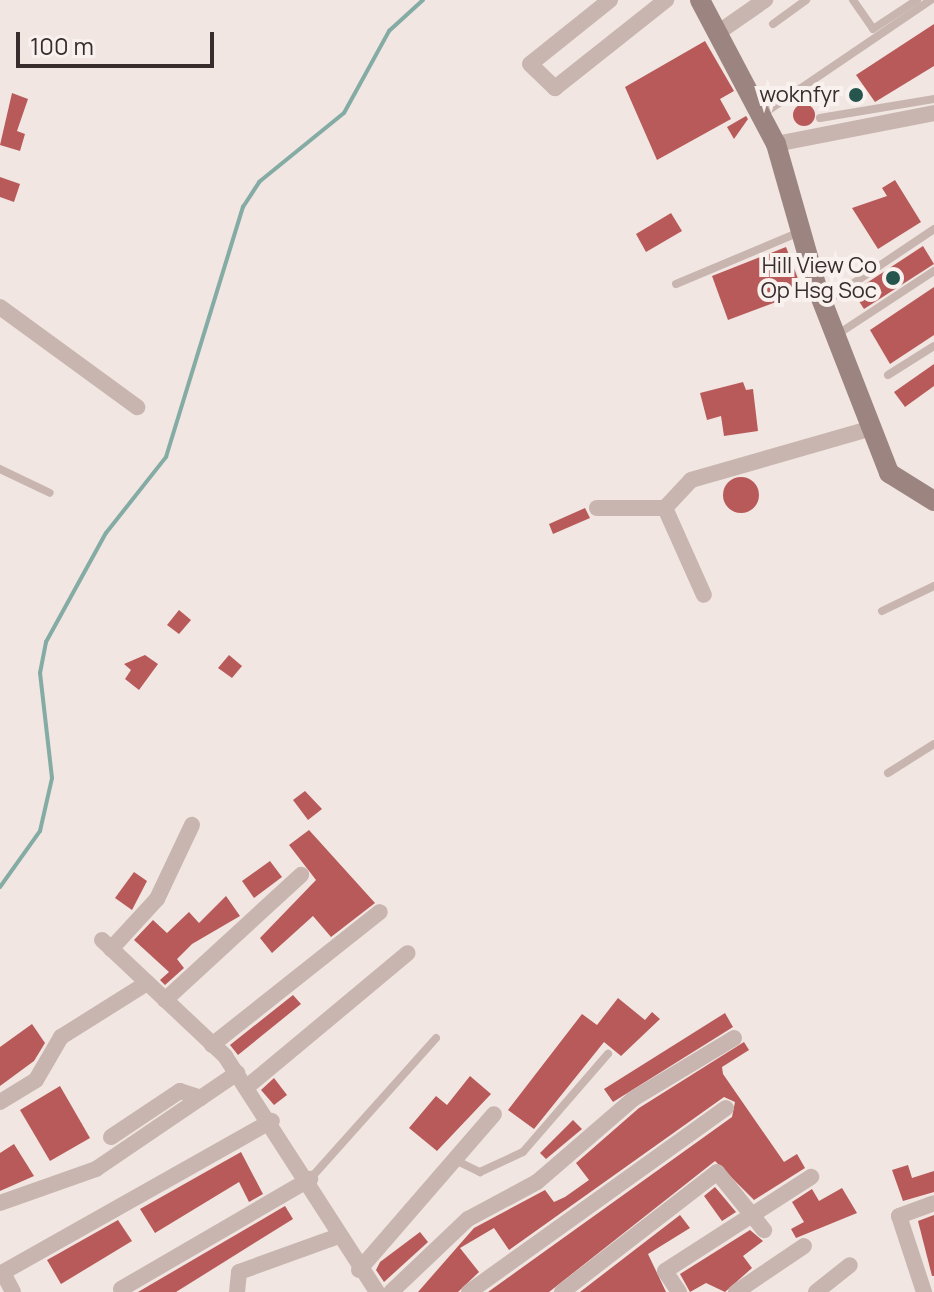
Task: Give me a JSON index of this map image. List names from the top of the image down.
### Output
{
  "places": ["woknfyr", "Hill View Co Op Hsg Soc"],
  "scale_bar": "100 m"
}
